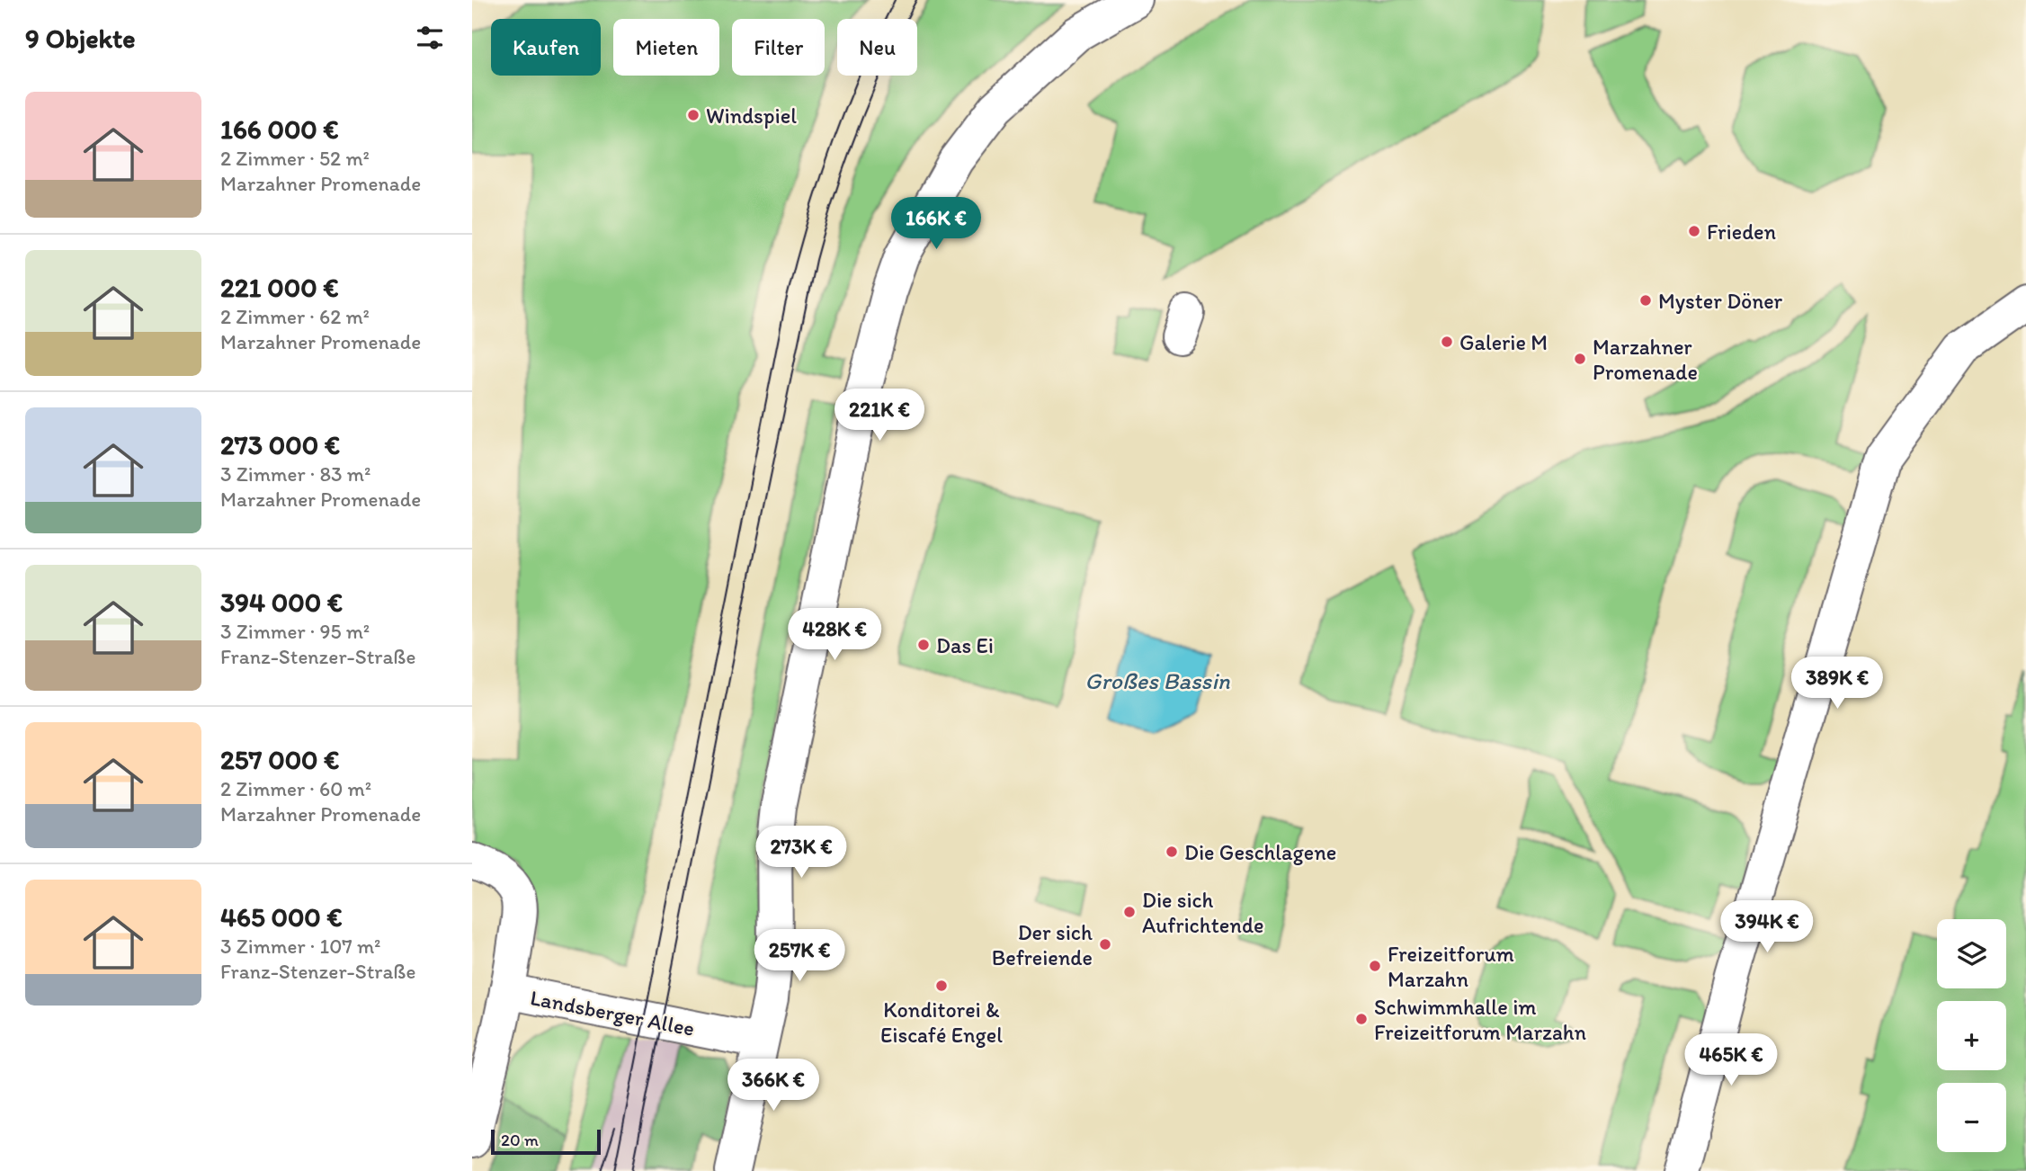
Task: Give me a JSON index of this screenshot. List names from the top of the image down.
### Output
{
  "streets": {
    "street": ["Landsberger Allee"]
  },
  "water": ["Großes Bassin"],
  "places": [
    "Windspiel",
    "Frieden",
    "Myster Döner",
    "Galerie M",
    "Marzahner Promenade",
    "Das Ei",
    "Die Geschlagene",
    "Die sich Aufrichtende",
    "Der sich Befreiende",
    "Freizeitforum Marzahn",
    "Konditorei & Eiscafé Engel",
    "Schwimmhalle im Freizeitforum Marzahn"
  ],
  "scale_bar": "20 m",
  "page": {
    "heading": "9 Objekte",
    "chip": [
      "Kaufen",
      "Mieten",
      "Filter",
      "Neu"
    ],
    "list": [
      {
        "name": "166 000 €",
        "note": "2 Zimmer · 52 m² · Marzahner Promenade"
      },
      {
        "name": "221 000 €",
        "note": "2 Zimmer · 62 m² · Marzahner Promenade"
      },
      {
        "name": "273 000 €",
        "note": "3 Zimmer · 83 m² · Marzahner Promenade"
      },
      {
        "name": "394 000 €",
        "note": "3 Zimmer · 95 m² · Franz-Stenzer-Straße"
      },
      {
        "name": "257 000 €",
        "note": "2 Zimmer · 60 m² · Marzahner Promenade"
      },
      {
        "name": "465 000 €",
        "note": "3 Zimmer · 107 m² · Franz-Stenzer-Straße"
      }
    ],
    "price": [
      "166K €",
      "221K €",
      "428K €",
      "389K €",
      "273K €",
      "394K €",
      "257K €",
      "465K €",
      "366K €"
    ],
    "map_buttons": ["+", "−"],
    "scale": "20 m"
  }
}
